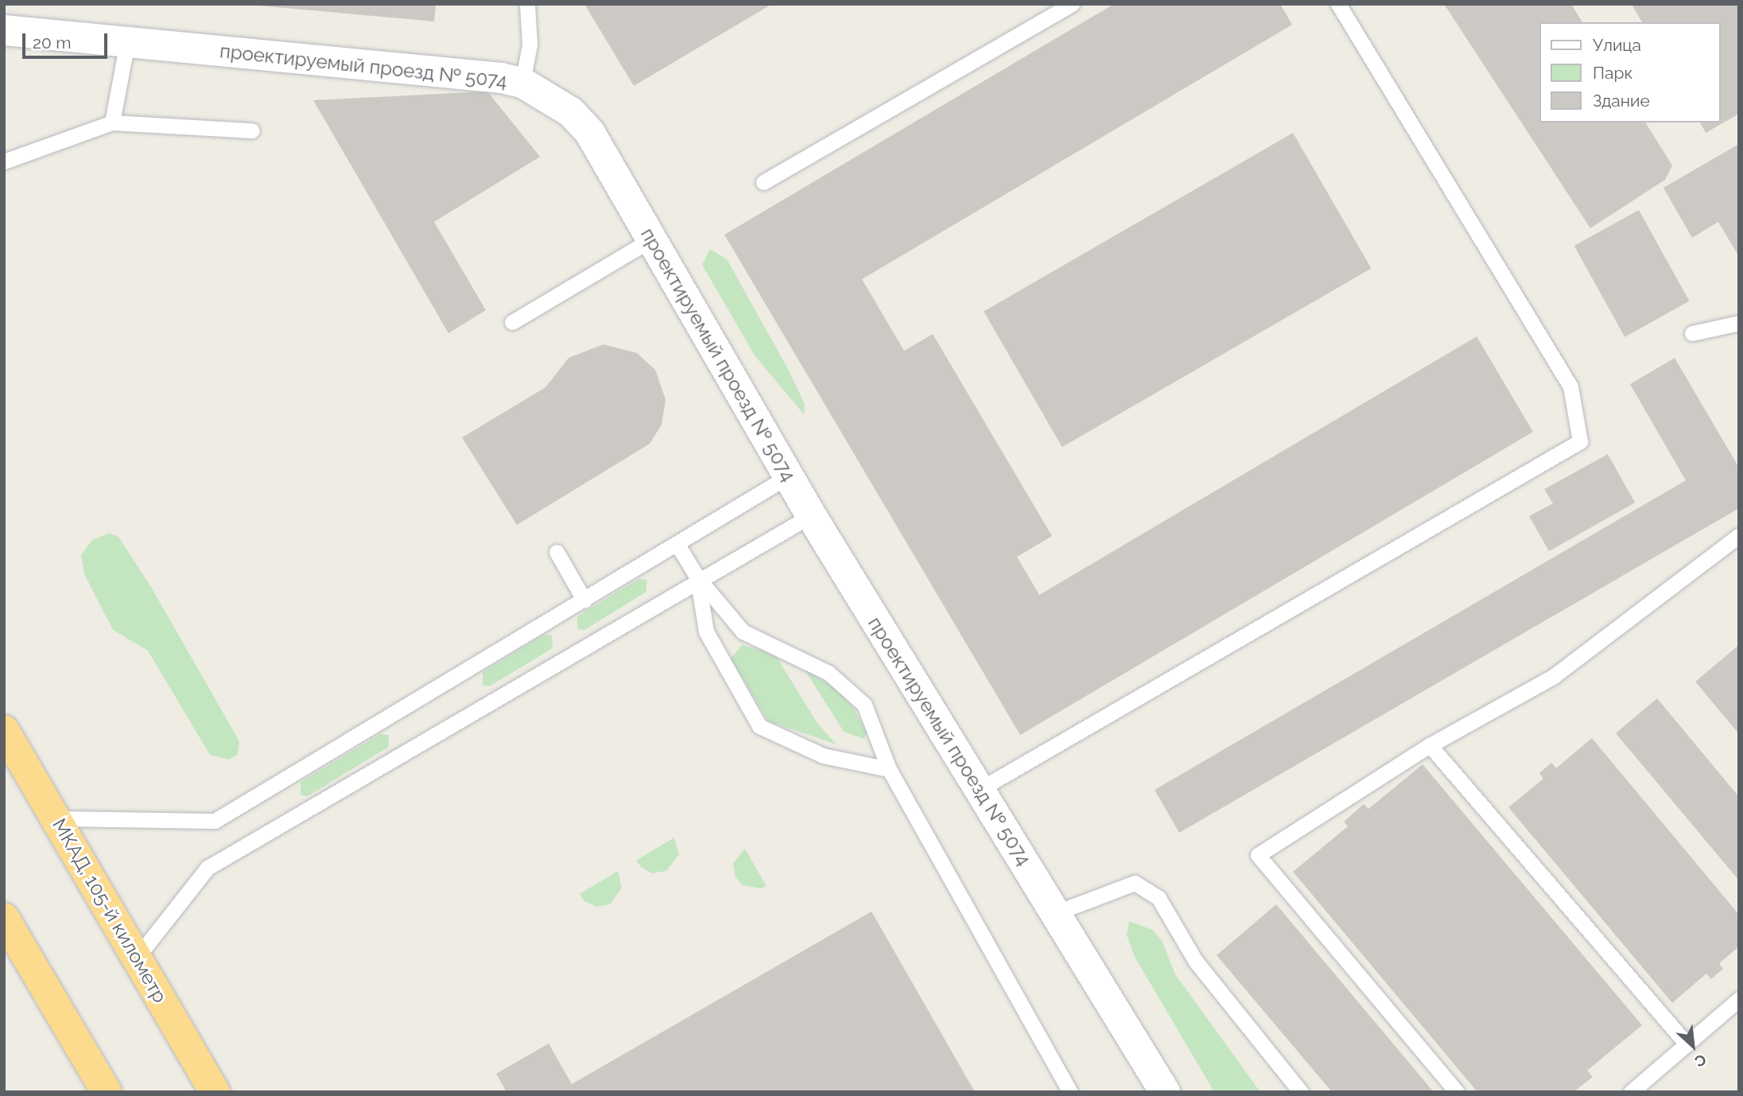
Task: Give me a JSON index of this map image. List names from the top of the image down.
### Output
{
  "streets": {
    "highway": ["МКАД, 105-й километр"],
    "street": ["проектируемый проезд № 5074"]
  },
  "legend": ["Улица", "Парк", "Здание"],
  "scale_bar": "20 m",
  "north": "bottom right"
}
